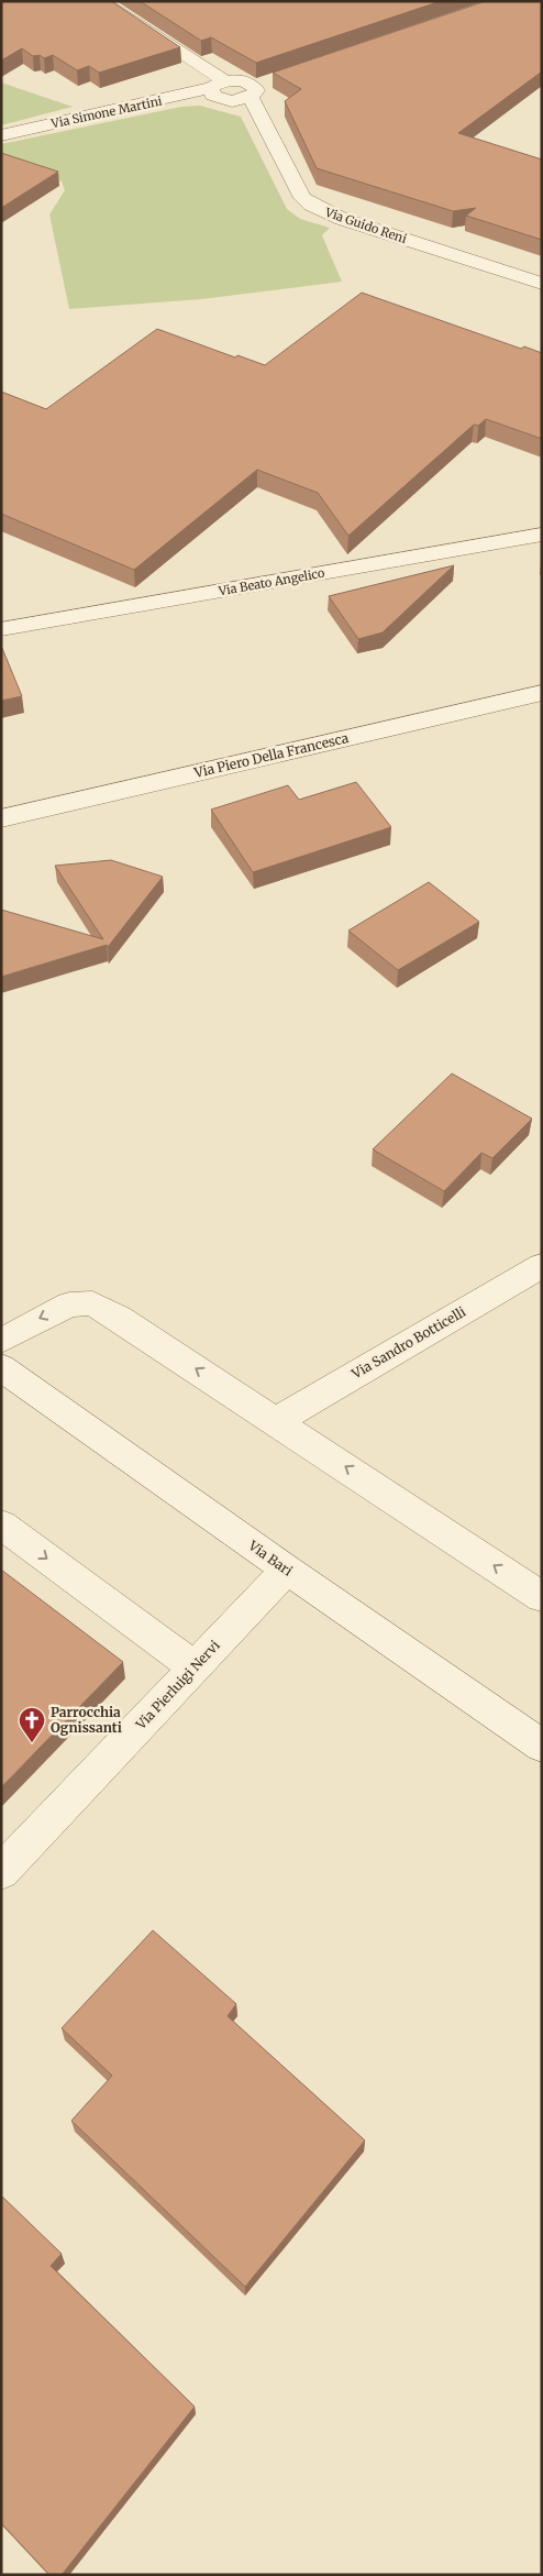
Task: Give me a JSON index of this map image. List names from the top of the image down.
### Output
{
  "streets": {
    "street": [
      "Via Simone Martini",
      "Via Guido Reni",
      "Via Beato Angelico",
      "Via Piero Della Francesca",
      "Via Sandro Botticelli",
      "Via Bari",
      "Via Pierluigi Nervi"
    ]
  },
  "crossings": [
    ["Via Bari", "Via Pierluigi Nervi"]
  ],
  "places": {
    "church": ["Parrocchia Ognissanti"]
  }
}
